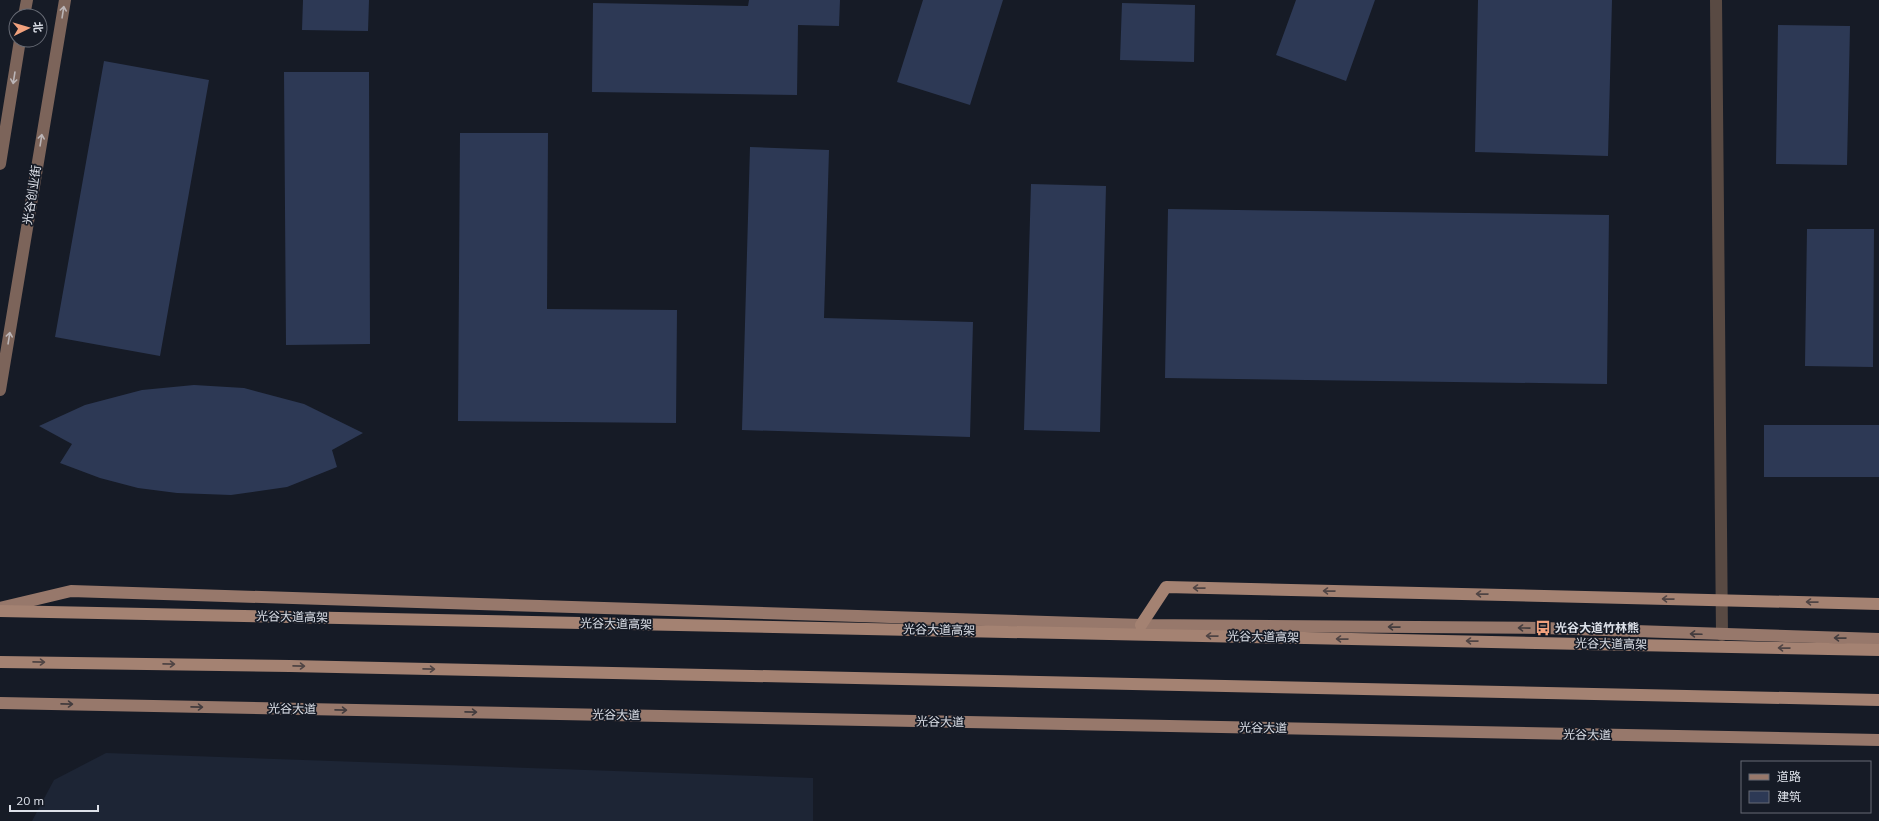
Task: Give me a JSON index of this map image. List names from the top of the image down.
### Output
{
  "streets": {
    "highway": ["光谷大道高架"],
    "main road": ["光谷创业街", "光谷大道"]
  },
  "one_way": ["光谷创业街"],
  "places": {
    "bus stop": ["光谷大道竹林熊"]
  },
  "legend": ["道路", "建筑"],
  "scale_bar": "20 m",
  "north": "right"
}
